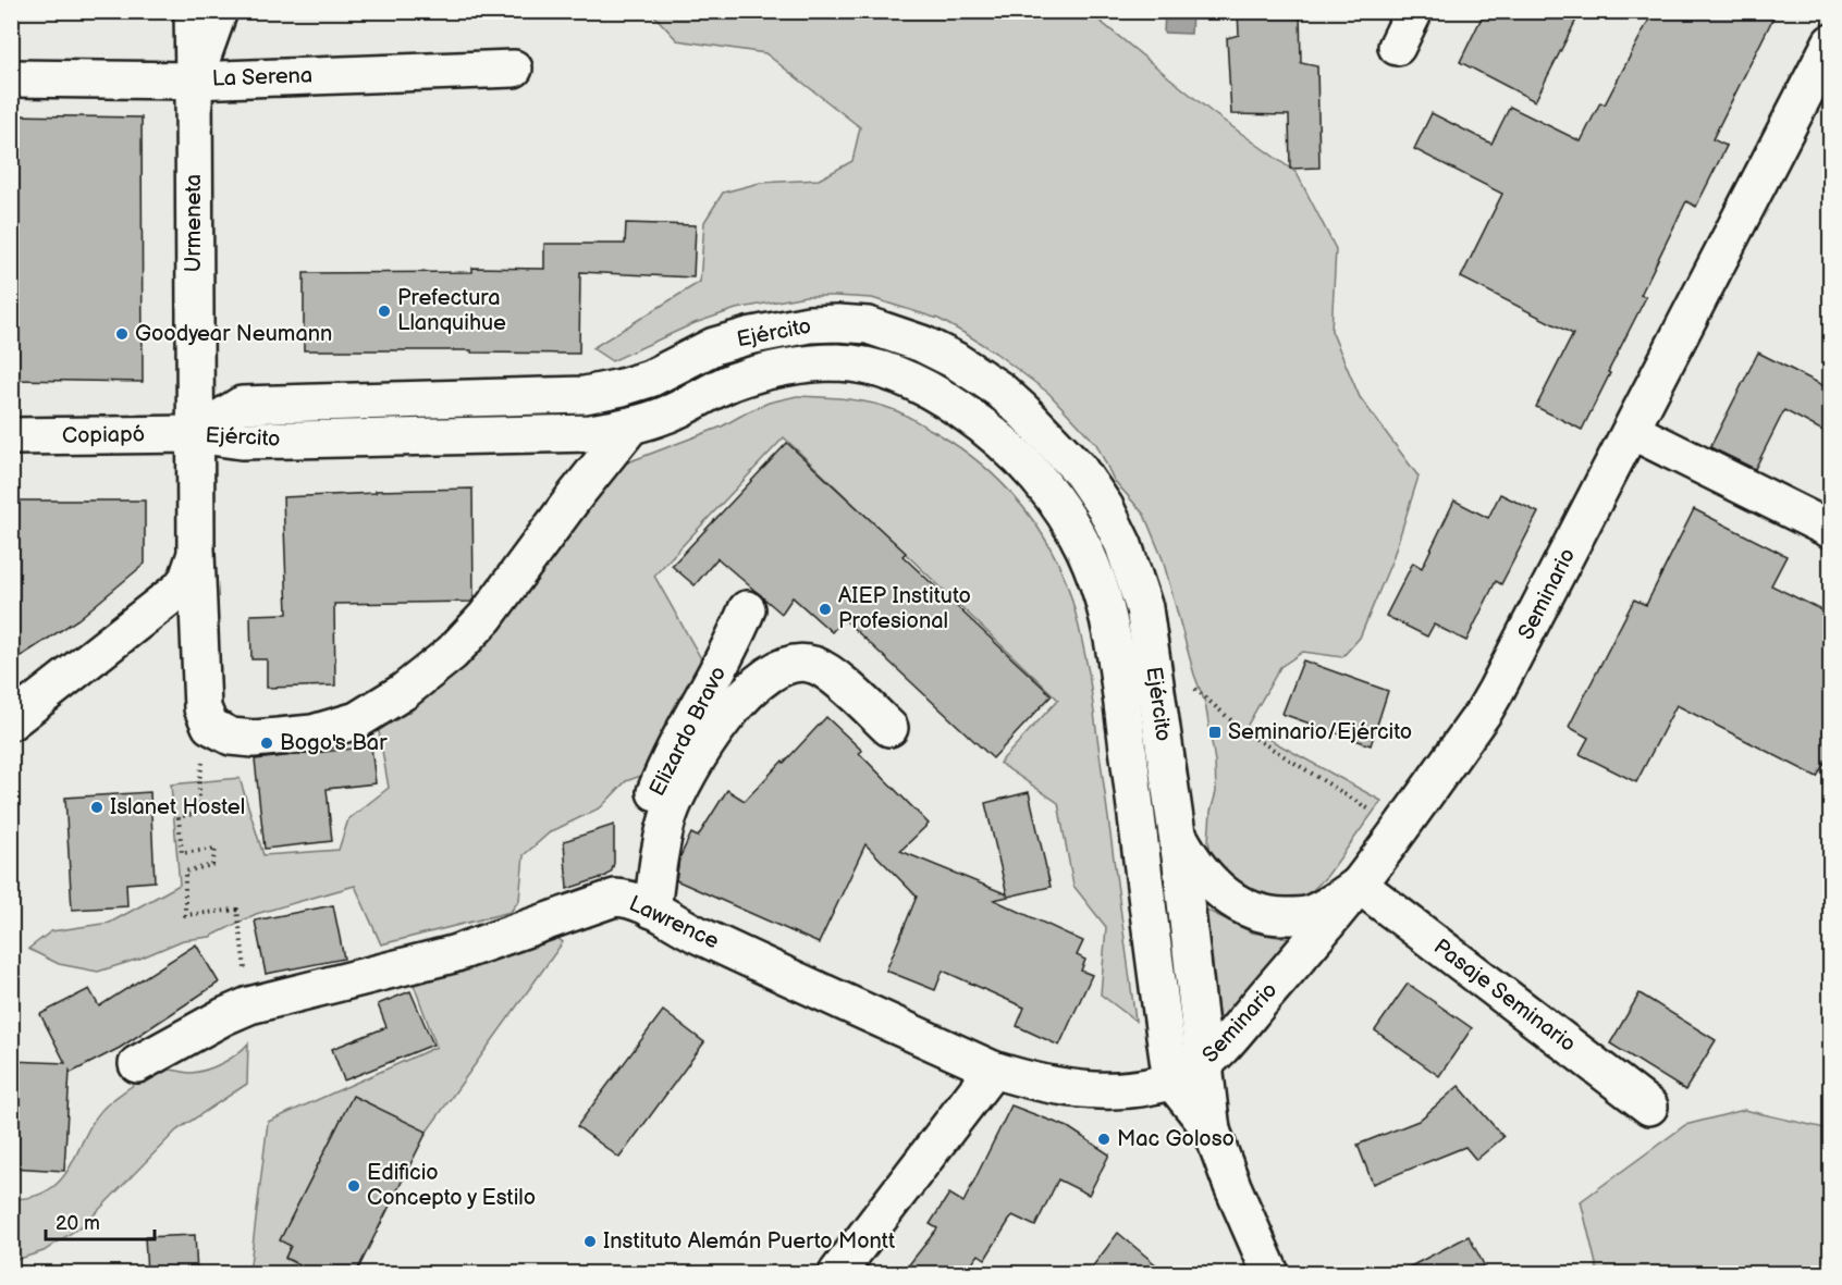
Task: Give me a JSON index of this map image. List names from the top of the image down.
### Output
{
  "streets": {
    "street": [
      "La Serena",
      "Urmeneta",
      "Ejército",
      "Copiapó",
      "Seminario",
      "Elizardo Bravo",
      "Lawrence",
      "Pasaje Seminario"
    ]
  },
  "crossings": [
    ["La Serena", "Urmeneta"],
    ["Urmeneta", "Ejército"],
    ["Urmeneta", "Copiapó"],
    ["Ejército", "Copiapó"],
    ["Ejército", "Seminario"],
    ["Ejército", "Lawrence"],
    ["Seminario", "Lawrence"],
    ["Seminario", "Pasaje Seminario"],
    ["Elizardo Bravo", "Lawrence"]
  ],
  "places": {
    "other": [
      "Prefectura Llanquihue",
      "Goodyear Neumann",
      "AIEP Instituto Profesional",
      "Bogo's Bar",
      "Islanet Hostel",
      "Mac Goloso",
      "Edificio Concepto y Estilo",
      "Instituto Alemán Puerto Montt"
    ],
    "transit": ["Seminario/Ejército"]
  },
  "scale_bar": "20 m"
}
